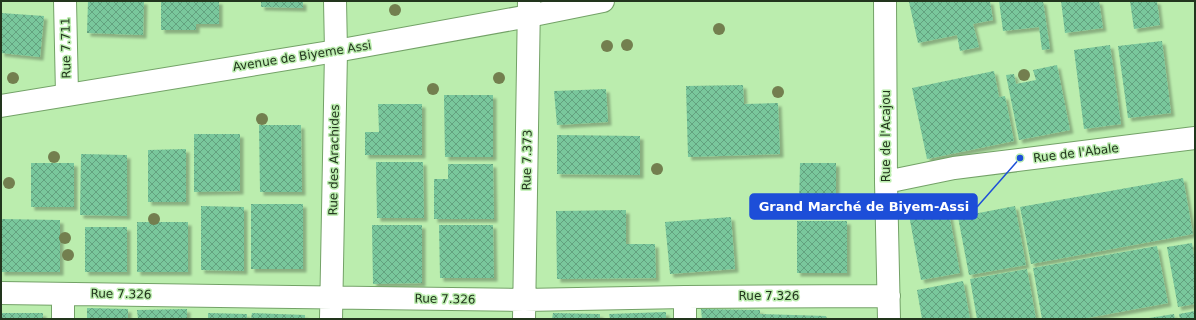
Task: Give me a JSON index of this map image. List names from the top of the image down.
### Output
{
  "streets": {
    "street": [
      "Rue 7.711",
      "Avenue de Biyeme Assi",
      "Rue de l'Acajou",
      "Rue de l'Abale",
      "Rue des Arachides",
      "Rue 7.373",
      "Rue 7.326"
    ]
  },
  "crossings": [
    ["Rue 7.711", "Avenue de Biyeme Assi"],
    ["Avenue de Biyeme Assi", "Rue des Arachides"],
    ["Avenue de Biyeme Assi", "Rue 7.373"],
    ["Rue de l'Acajou", "Rue de l'Abale"],
    ["Rue de l'Acajou", "Rue 7.326"],
    ["Rue des Arachides", "Rue 7.326"],
    ["Rue 7.373", "Rue 7.326"]
  ],
  "places": ["Grand Marché de Biyem-Assi"]
}
